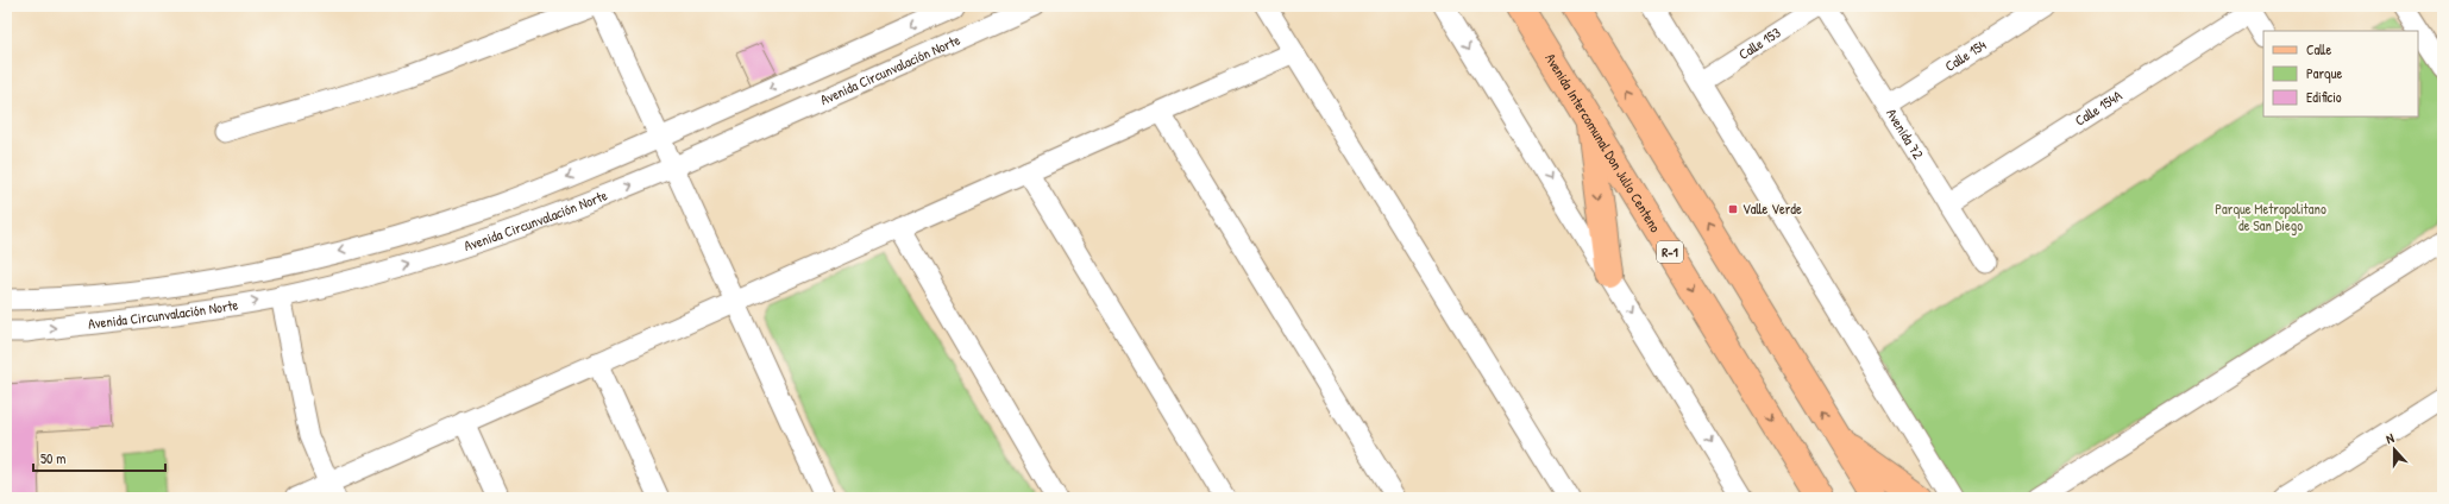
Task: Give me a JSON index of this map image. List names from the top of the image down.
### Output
{
  "streets": {
    "main road": ["Avenida Intercomunal Don Julio Centeno", "R-1"],
    "street": [
      "Calle 153",
      "Calle 154",
      "Avenida Circunvalación Norte",
      "Calle 154A",
      "Avenida 72"
    ]
  },
  "crossings": [
    ["Calle 154", "Avenida 72"],
    ["Calle 154A", "Avenida 72"]
  ],
  "parks": ["Parque Metropolitano de San Diego"],
  "places": {
    "transit": ["Valle Verde"]
  },
  "legend": ["Calle", "Parque", "Edificio"],
  "scale_bar": "50 m",
  "north": "top"
}
